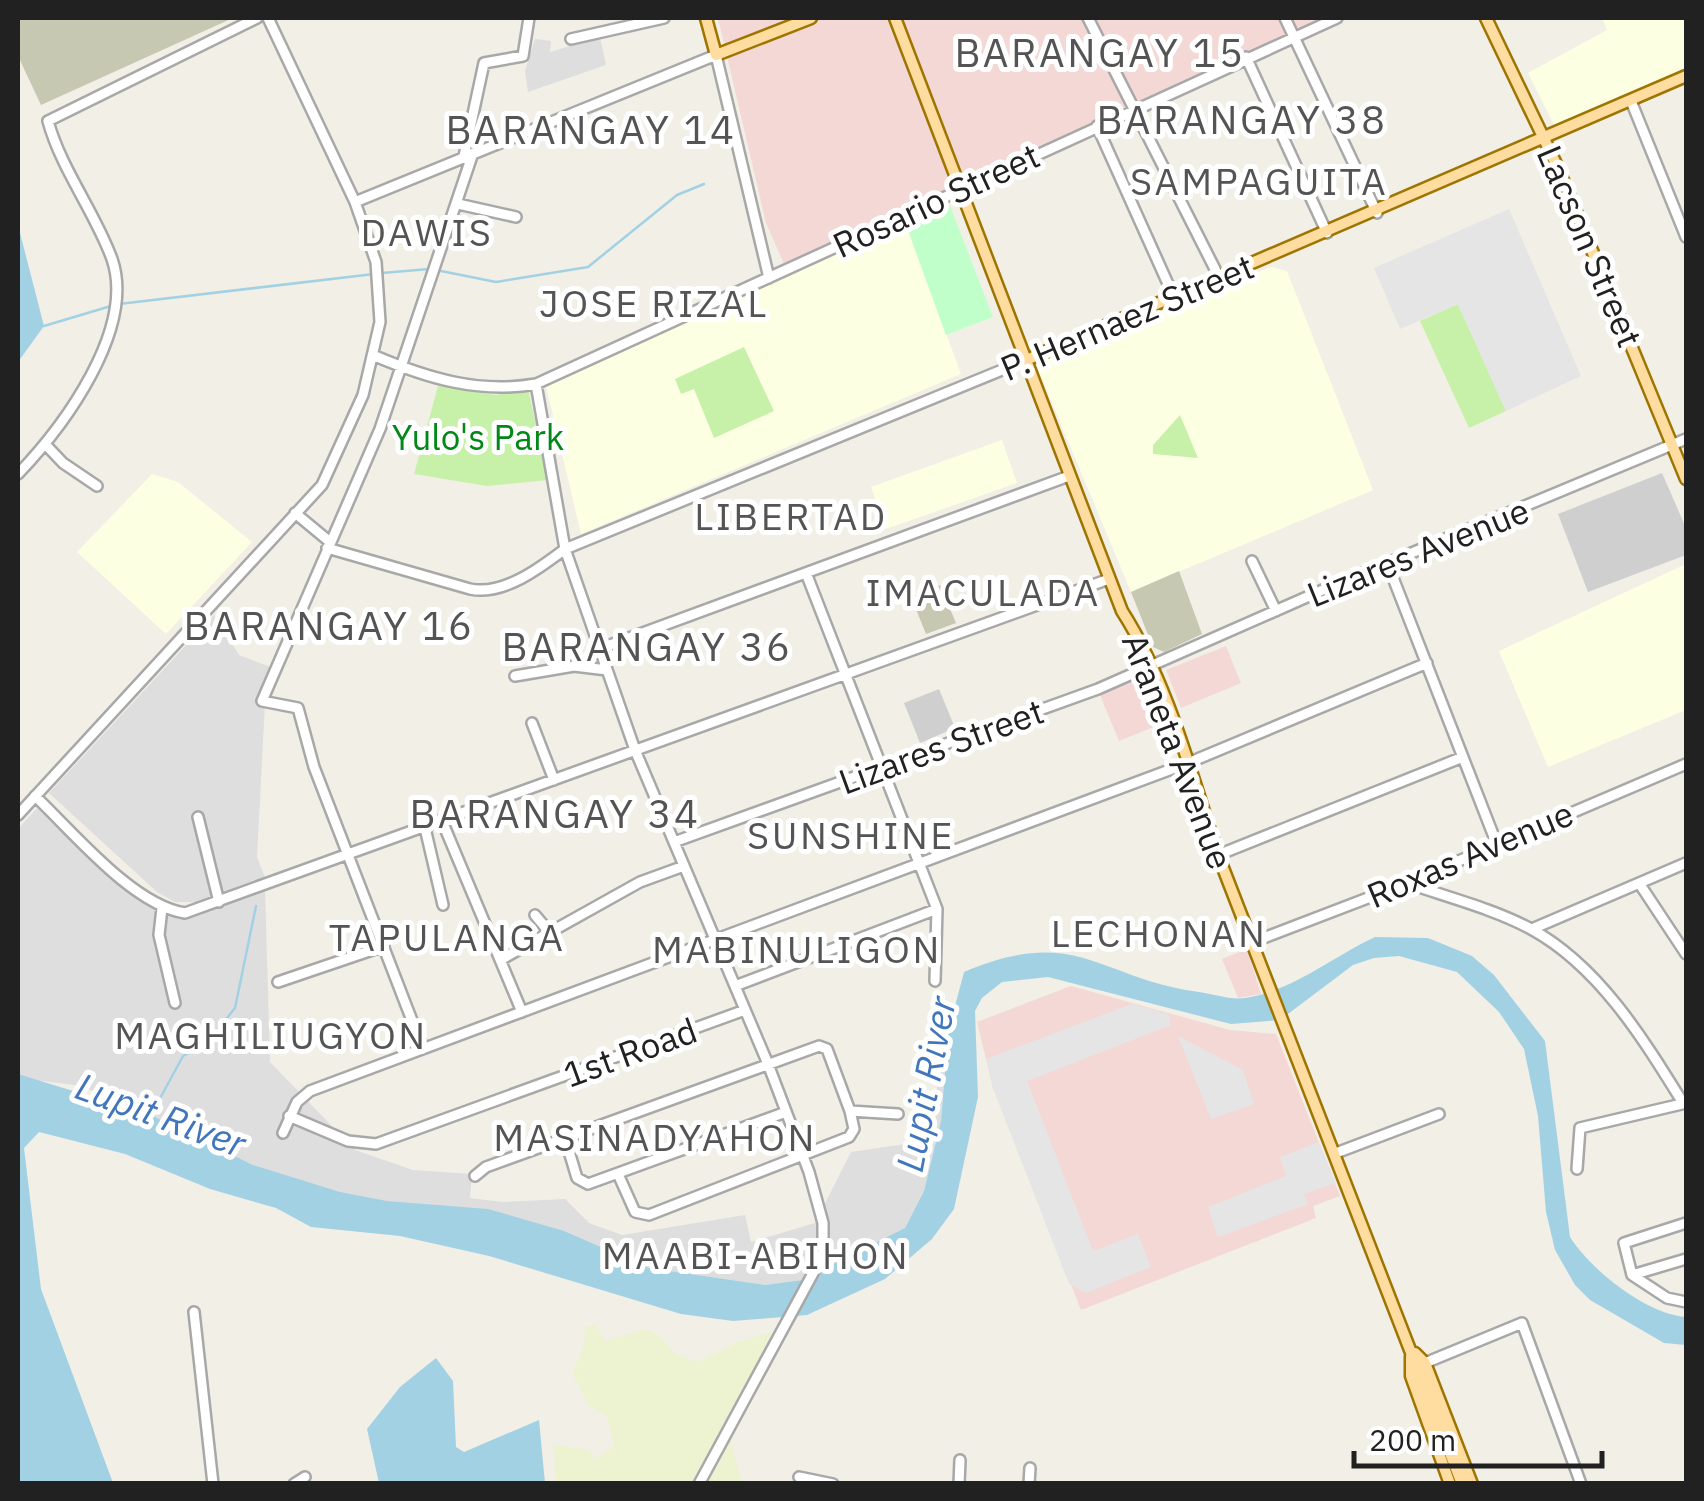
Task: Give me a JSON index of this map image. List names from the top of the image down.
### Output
{
  "streets": {
    "main road": ["Lacson Street", "P. Hernaez Street", "Araneta Avenue"],
    "street": [
      "Rosario Street",
      "Lizares Avenue",
      "Lizares Street",
      "Roxas Avenue",
      "1st Road"
    ]
  },
  "crossings": [
    ["Rosario Street", "Araneta Avenue"],
    ["Lacson Street", "P. Hernaez Street"],
    ["Lacson Street", "Lizares Avenue"],
    ["P. Hernaez Street", "Araneta Avenue"],
    ["Lizares Avenue", "Lizares Street"],
    ["Lizares Avenue", "Araneta Avenue"],
    ["Lizares Street", "Araneta Avenue"],
    ["Araneta Avenue", "Roxas Avenue"]
  ],
  "districts": [
    "BARANGAY 15",
    "BARANGAY 38",
    "BARANGAY 14",
    "SAMPAGUITA",
    "DAWIS",
    "JOSE RIZAL",
    "LIBERTAD",
    "IMACULADA",
    "BARANGAY 16",
    "BARANGAY 36",
    "BARANGAY 34",
    "SUNSHINE",
    "LECHONAN",
    "TAPULANGA",
    "MABINULIGON",
    "MAGHILIUGYON",
    "MASINADYAHON",
    "MAABI-ABIHON"
  ],
  "water": ["Lupit River"],
  "parks": ["Yulo's Park"],
  "scale_bar": "200 m"
}
